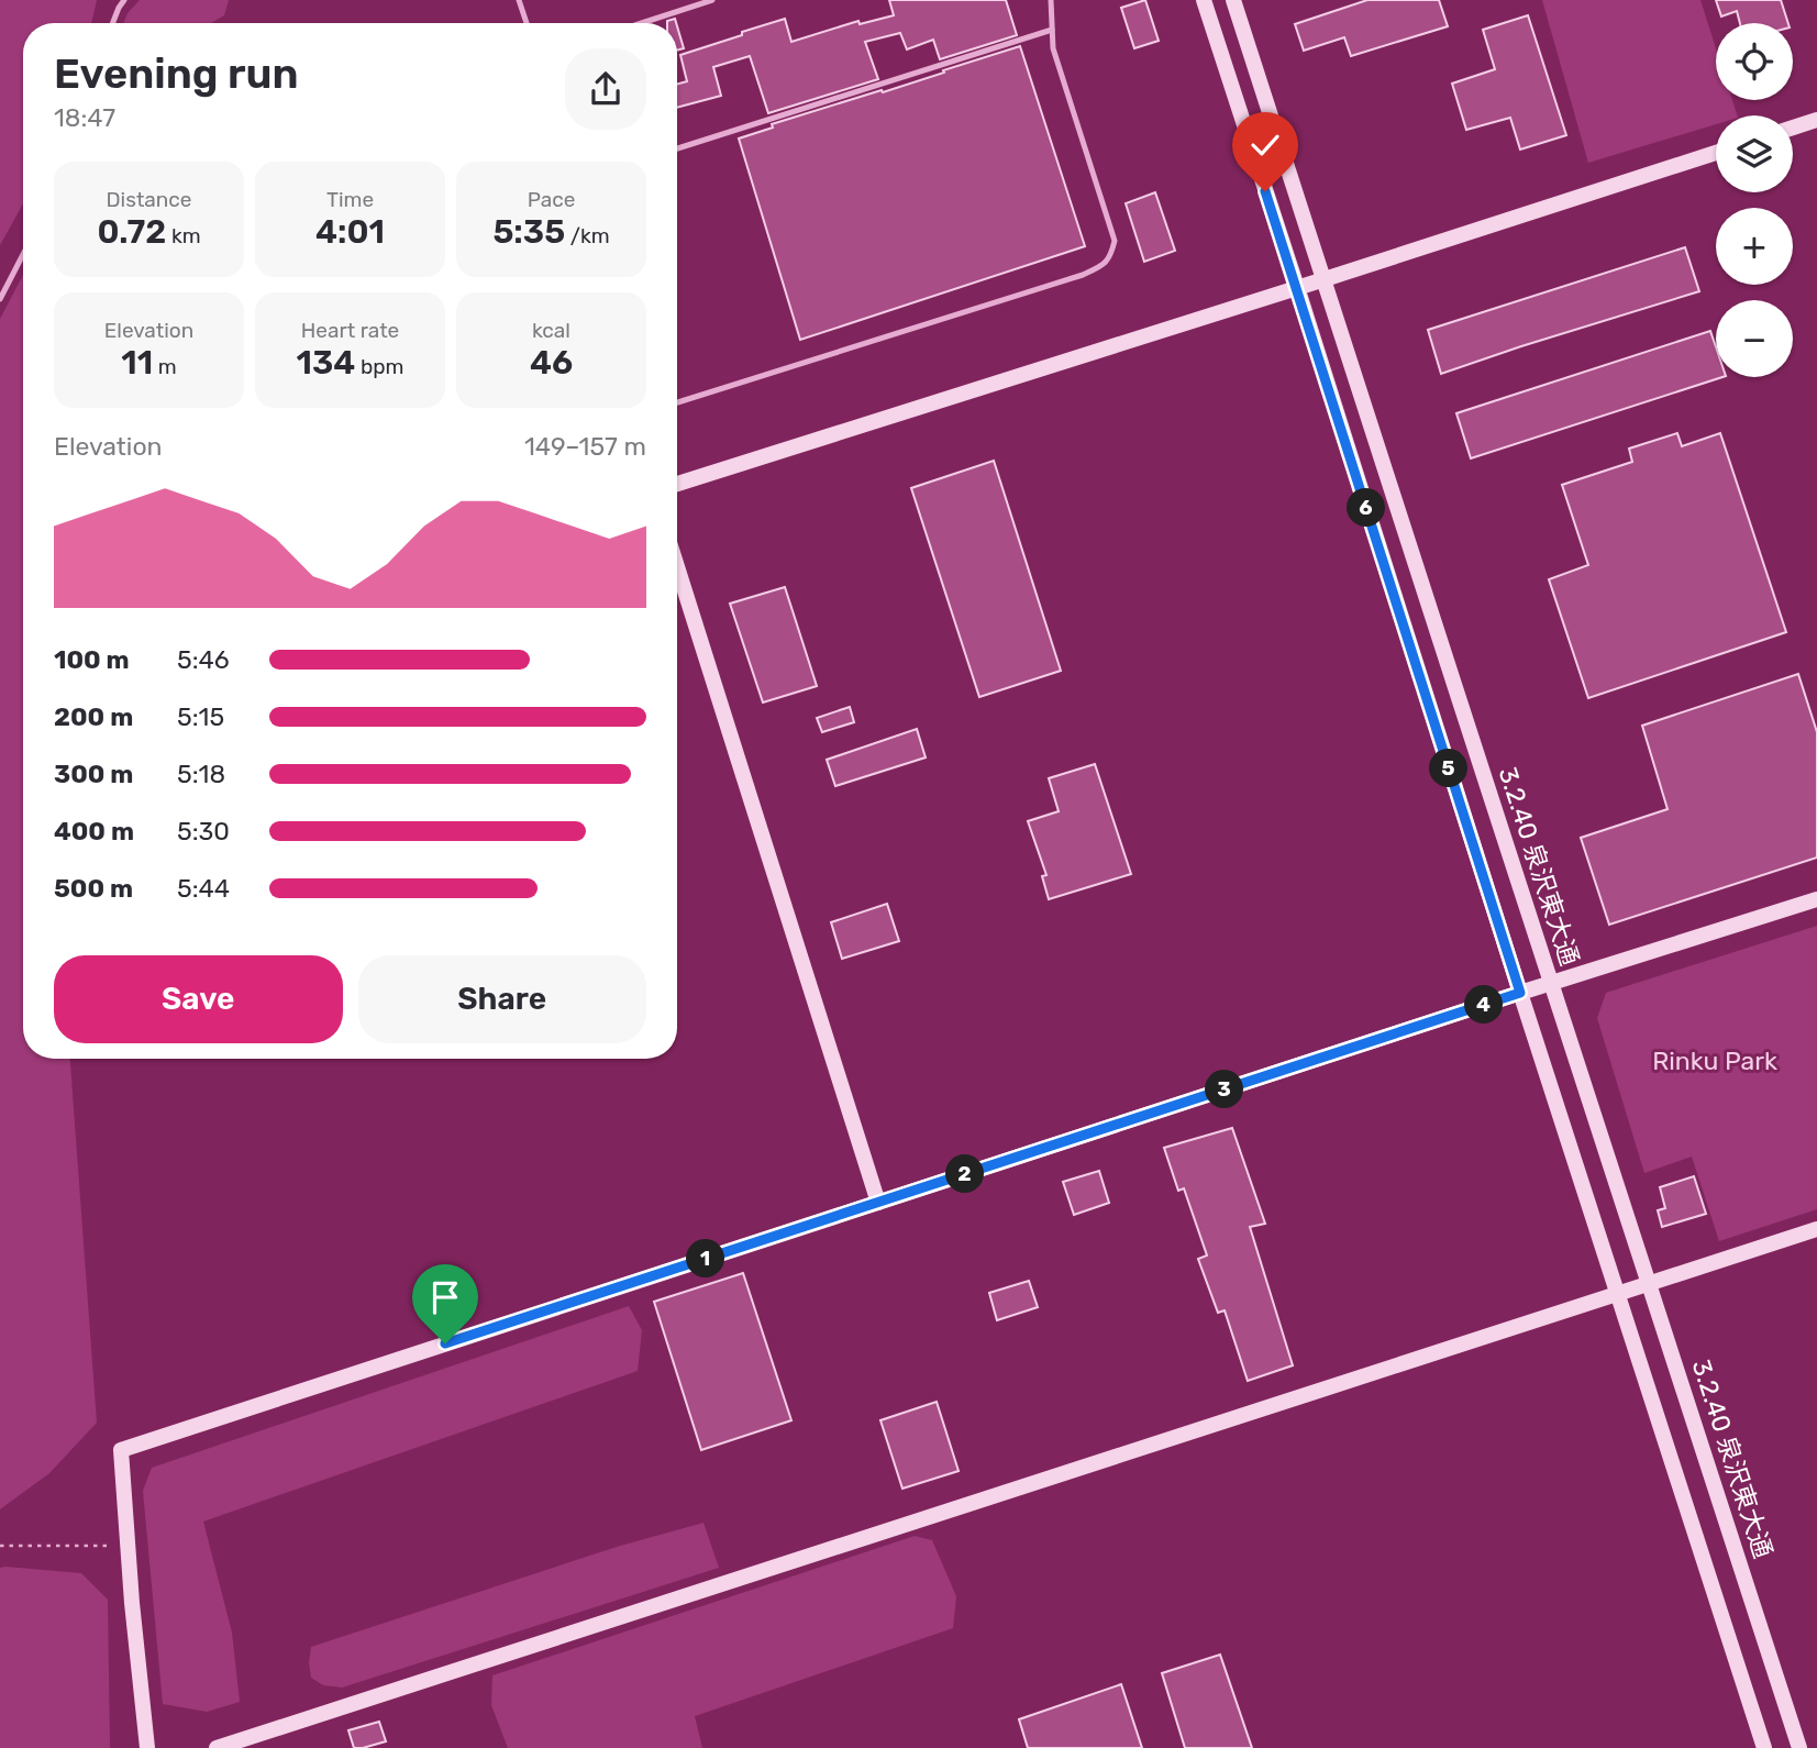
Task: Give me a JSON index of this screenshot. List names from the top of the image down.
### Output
{
  "streets": {
    "street": ["3.2.40 泉沢東大通"]
  },
  "parks": ["Rinku Park"],
  "page": {
    "map_buttons": ["+", "−"],
    "heading": ["Evening run", "18:47"],
    "stats": [
      ["Distance", "0.72 km"],
      ["Time", "4:01"],
      ["Pace", "5:35 /km"],
      ["Elevation", "11 m"],
      ["Heart rate", "134 bpm"],
      ["kcal", "46"]
    ],
    "chart": ["Elevation", "149–157 m"],
    "pins": [
      "6",
      "5",
      "4",
      "3",
      "2",
      "1"
    ],
    "list": [
      {
        "name": "100 m",
        "note": "5:46"
      },
      {
        "name": "200 m",
        "note": "5:15"
      },
      {
        "name": "300 m",
        "note": "5:18"
      },
      {
        "name": "400 m",
        "note": "5:30"
      },
      {
        "name": "500 m",
        "note": "5:44"
      }
    ],
    "buttons": ["Save", "Share"]
  }
}
